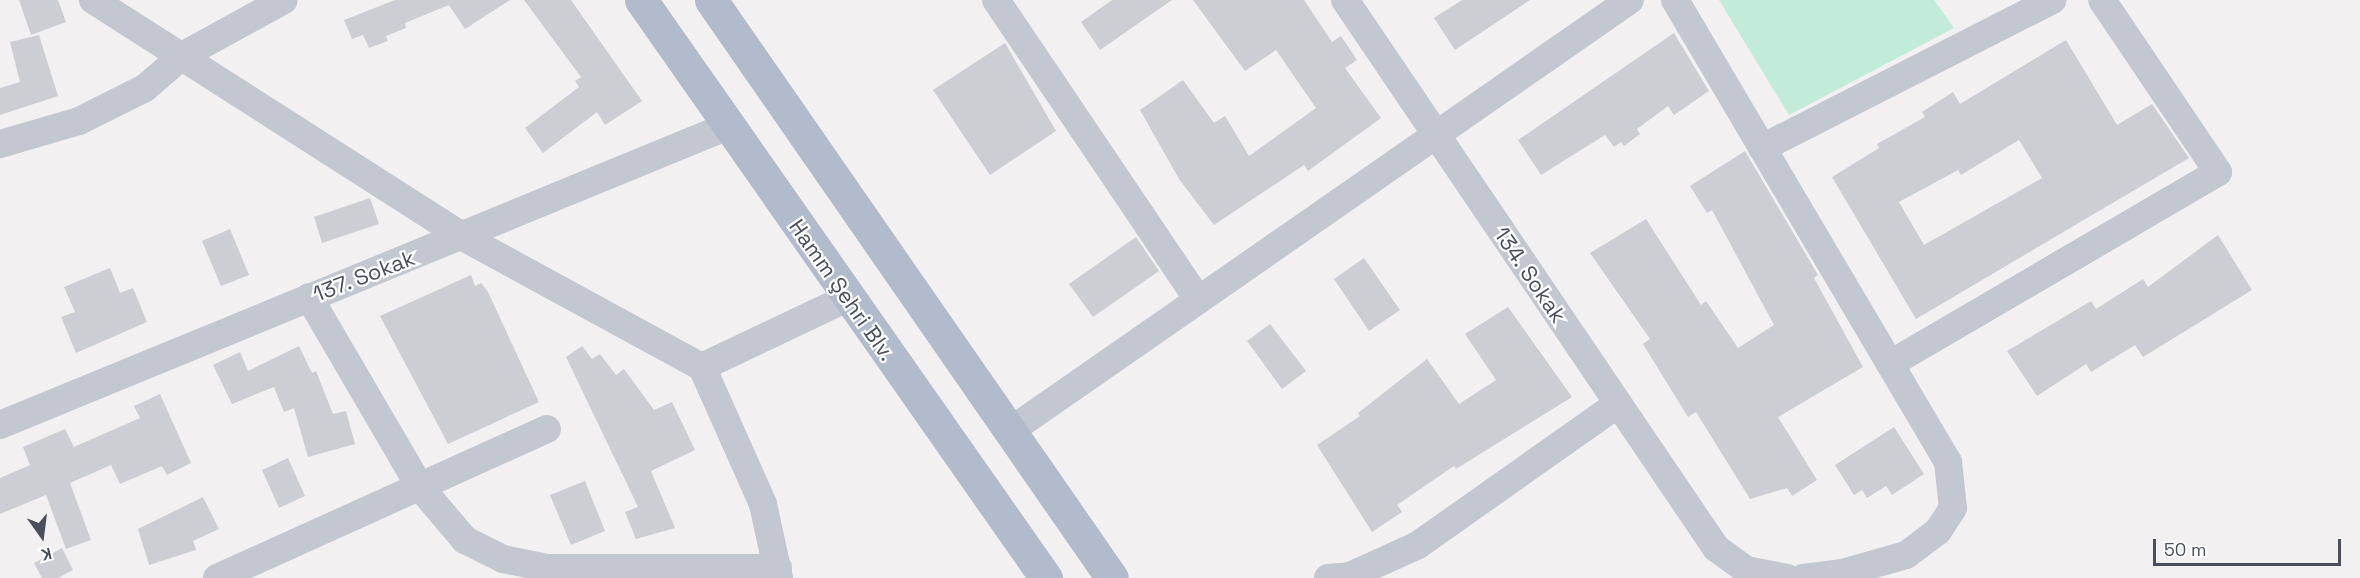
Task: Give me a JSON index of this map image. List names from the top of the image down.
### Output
{
  "streets": {
    "main road": ["Hamm Şehri Blv."],
    "street": ["134. Sokak", "137. Sokak"]
  },
  "crossings": [
    ["137. Sokak", "Hamm Şehri Blv."]
  ],
  "scale_bar": "50 m",
  "north": "bottom"
}
